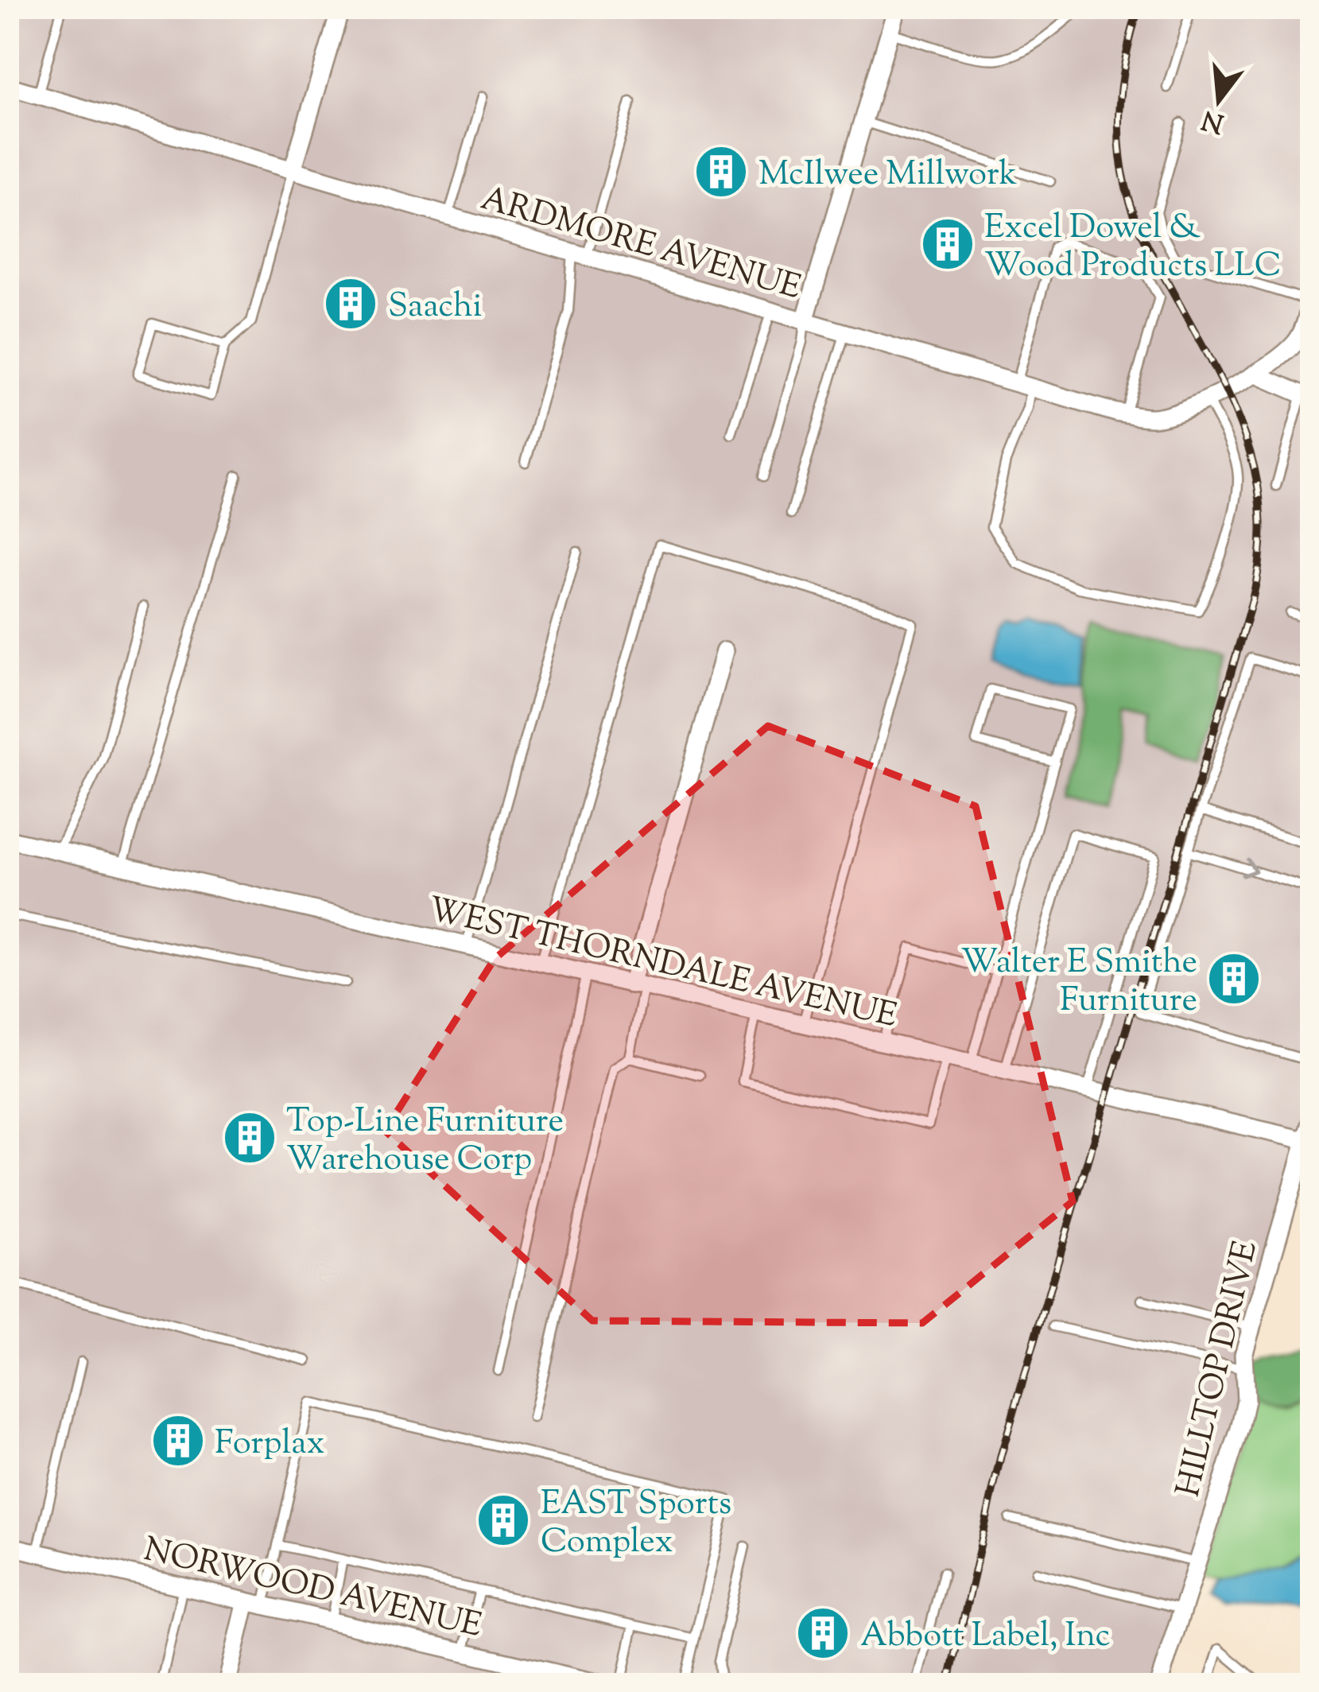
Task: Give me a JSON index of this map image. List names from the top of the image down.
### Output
{
  "streets": {
    "street": [
      "ARDMORE AVENUE",
      "WEST THORNDALE AVENUE",
      "HILLTOP DRIVE",
      "NORWOOD AVENUE"
    ]
  },
  "crossings": [
    ["WEST THORNDALE AVENUE", "HILLTOP DRIVE"]
  ],
  "places": {
    "building": [
      "McIlwee Millwork",
      "Excel Dowel & Wood Products LLC",
      "Saachi",
      "Walter E Smithe Furniture",
      "Top-Line Furniture Warehouse Corp",
      "Forplax",
      "EAST Sports Complex",
      "Abbott Label, Inc"
    ]
  },
  "north": "bottom"
}
